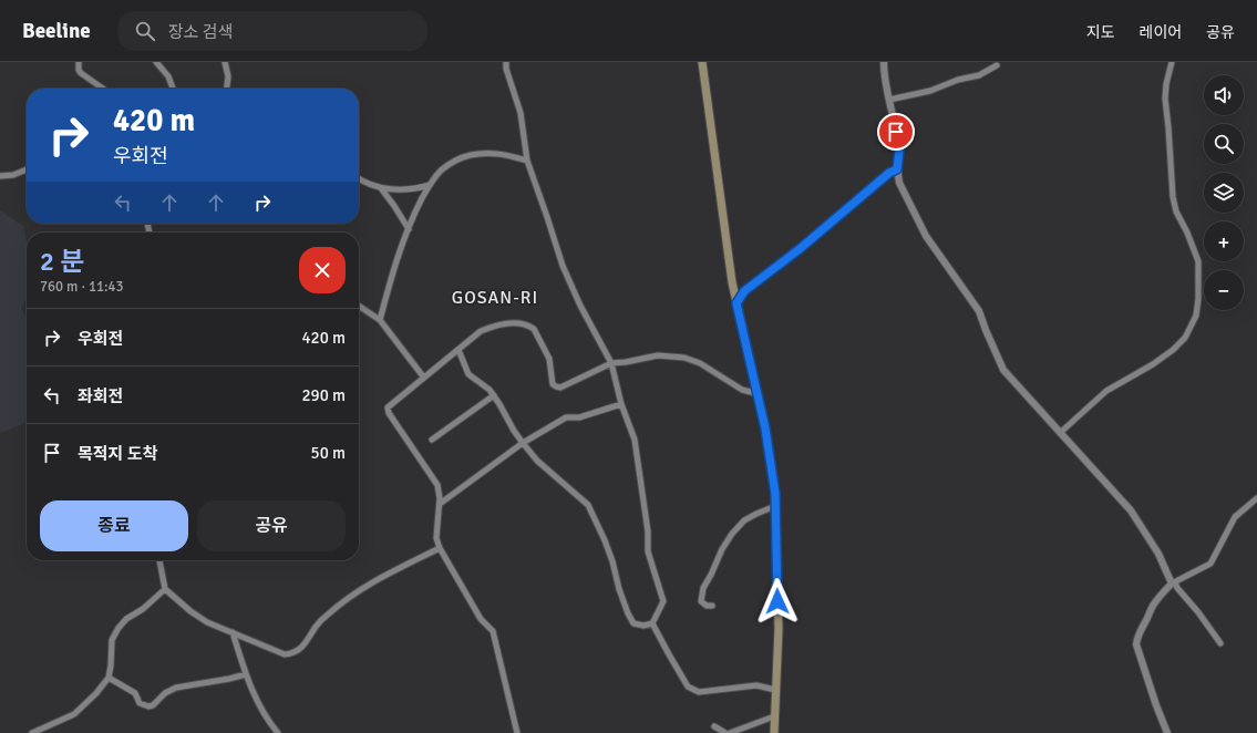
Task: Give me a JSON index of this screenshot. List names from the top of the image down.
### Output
{
  "districts": ["GOSAN-RI"],
  "page": {
    "header": "Beeline",
    "search": "장소 검색",
    "nav": ["지도", "레이어", "공유"],
    "map_buttons": ["+", "−"],
    "turn": ["420 m", "우회전"],
    "heading": ["2 분", "760 m · 11:43"],
    "list": [
      {
        "name": "우회전",
        "value": "420 m"
      },
      {
        "name": "좌회전",
        "value": "290 m"
      },
      {
        "name": "목적지 도착",
        "value": "50 m"
      }
    ],
    "buttons": ["종료", "공유"]
  }
}
